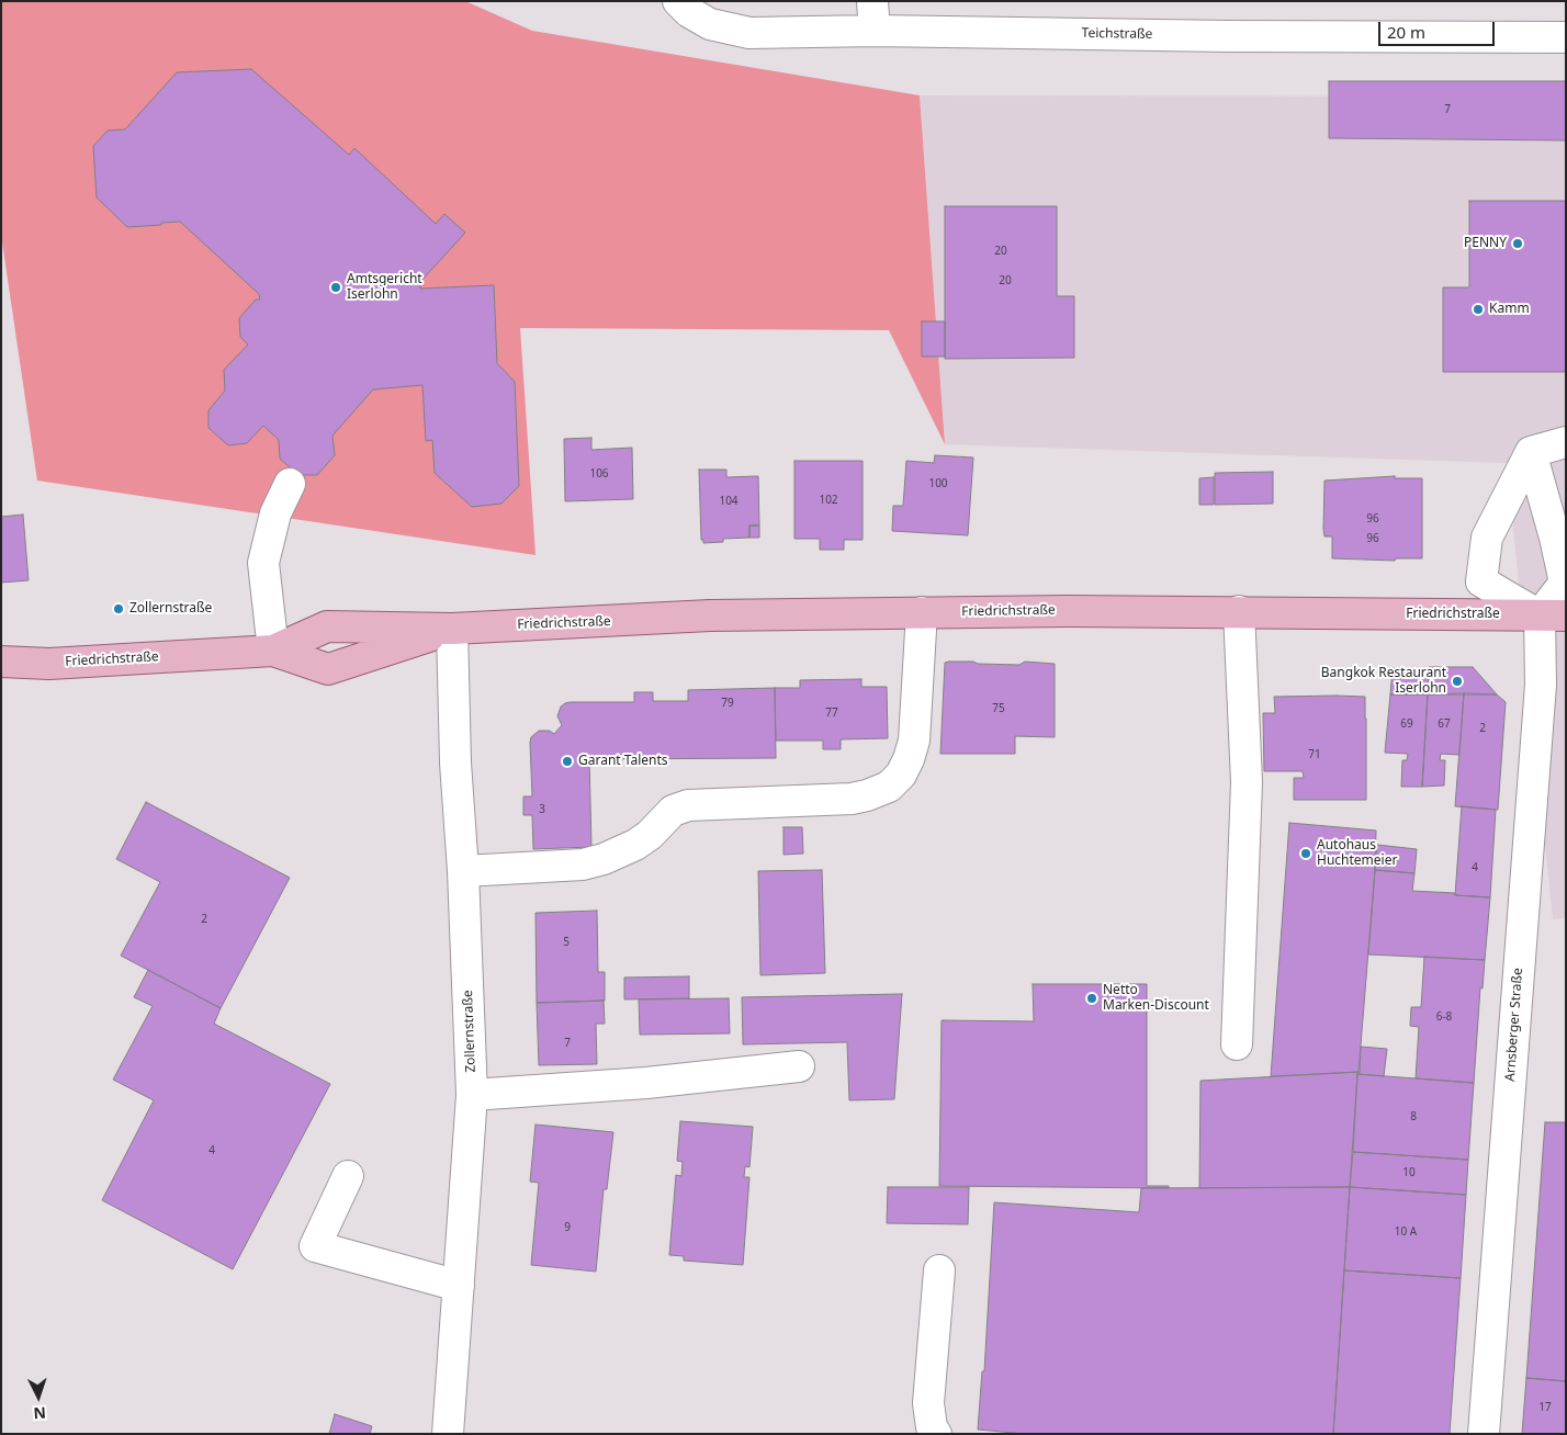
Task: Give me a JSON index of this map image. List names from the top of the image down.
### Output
{
  "streets": {
    "main road": ["Friedrichstraße"],
    "street": ["Teichstraße", "Arnsberger Straße", "Zollernstraße"]
  },
  "crossings": [
    ["Friedrichstraße", "Arnsberger Straße"],
    ["Friedrichstraße", "Zollernstraße"]
  ],
  "places": [
    "PENNY",
    "Amtsgericht Iserlohn",
    "Kamm",
    "Zollernstraße",
    "Bangkok Restaurant Iserlohn",
    "Garant Talents",
    "Autohaus Huchtemeier",
    "Netto Marken-Discount"
  ],
  "house_numbers": [
    "7",
    "20",
    "20",
    "106",
    "100",
    "102",
    "104",
    "96",
    "96",
    "79",
    "75",
    "77",
    "69",
    "67",
    "2",
    "71",
    "3",
    "4",
    "2",
    "5",
    "6-8",
    "7",
    "8",
    "4",
    "10",
    "9",
    "10 A",
    "17"
  ],
  "scale_bar": "20 m",
  "north": "bottom"
}
